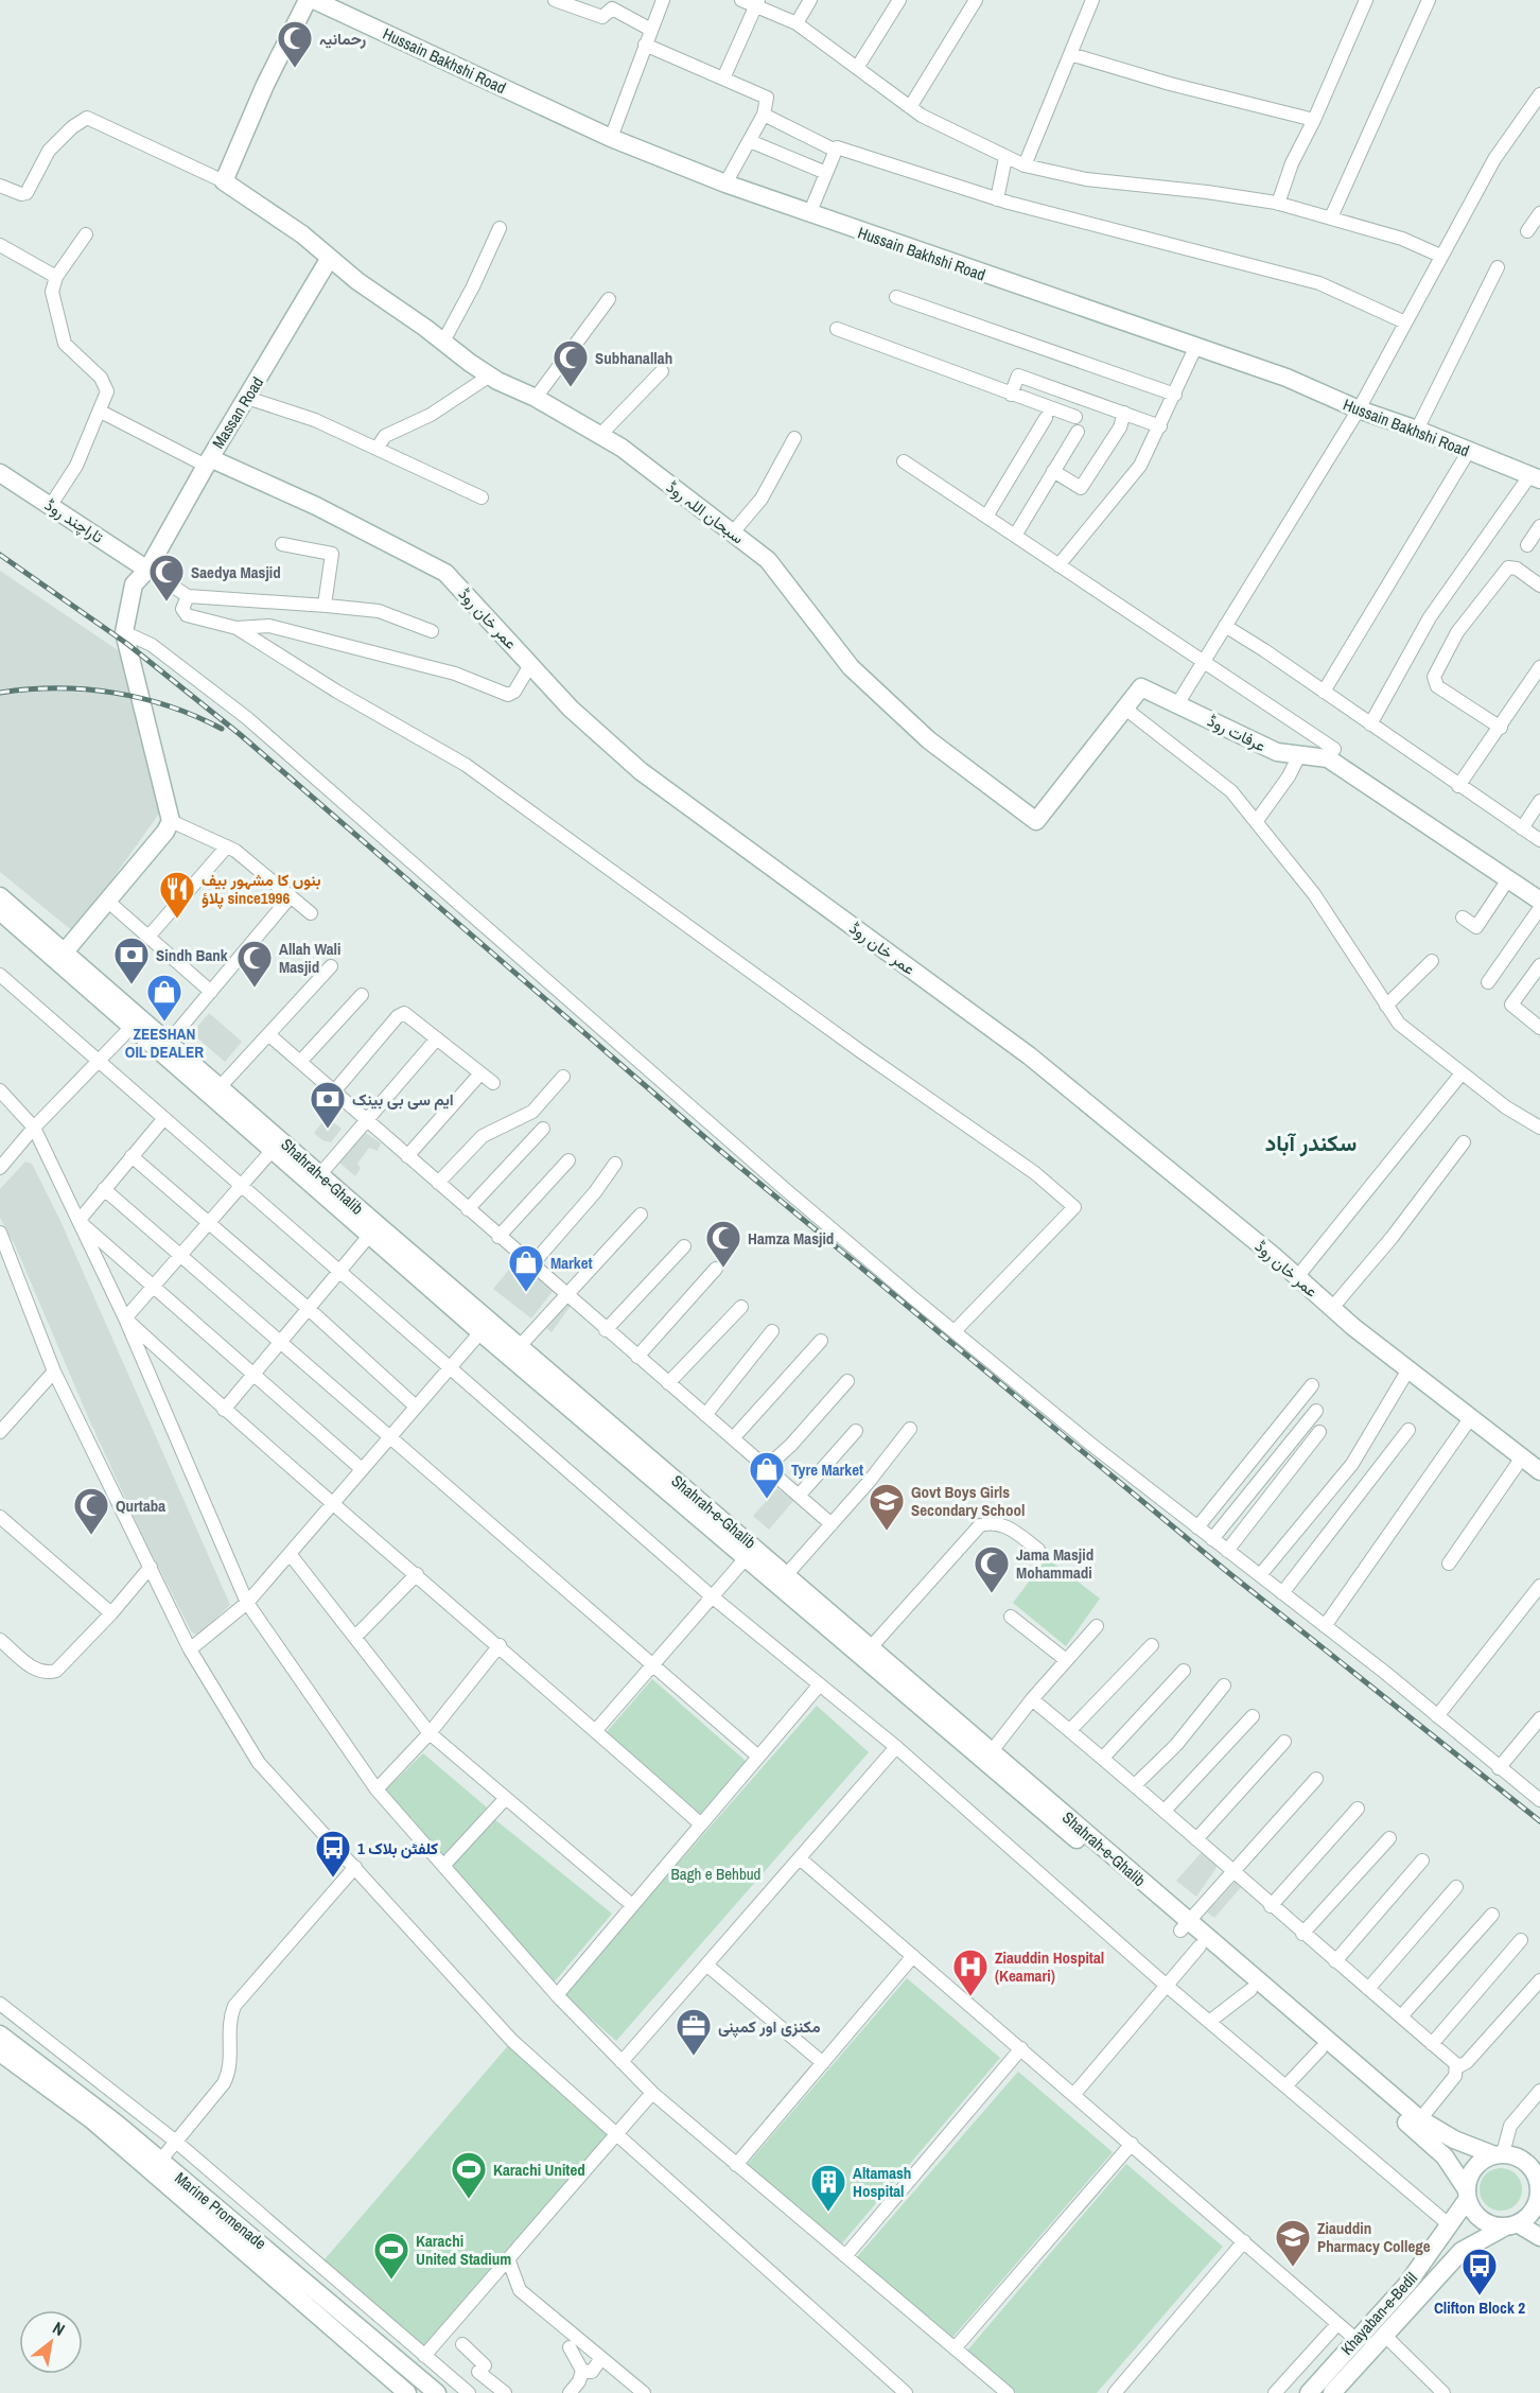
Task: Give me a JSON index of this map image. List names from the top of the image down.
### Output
{
  "streets": {
    "street": [
      "Hussain Bakhshi Road",
      "Massan Road",
      "سبحان اللہ روڈ",
      "تاراچند روڈ",
      "عمر خان روڈ",
      "عرفات روڈ",
      "Shahrah-e-Ghalib",
      "Marine Promenade",
      "Khayaban-e-Bedil"
    ]
  },
  "crossings": [
    ["Massan Road", "سبحان اللہ روڈ"],
    ["Massan Road", "تاراچند روڈ"],
    ["Massan Road", "عمر خان روڈ"],
    ["سبحان اللہ روڈ", "عرفات روڈ"]
  ],
  "districts": ["سکندر آباد"],
  "parks": ["Bagh e Behbud"],
  "places": {
    "mosque": [
      "رحمانیہ",
      "Subhanallah",
      "Saedya Masjid",
      "Allah Wali Masjid",
      "Hamza Masjid",
      "Qurtaba",
      "Jama Masjid Mohammadi"
    ],
    "restaurant": ["بنوں کا مشہور بیف پلاؤ since1996"],
    "bank": ["Sindh Bank", "ایم سی بی بینک"],
    "shop": ["ZEESHAN OIL DEALER", "Market", "Tyre Market"],
    "school or university": ["Govt Boys Girls Secondary School", "Ziauddin Pharmacy College"],
    "bus stop": ["کلفٹن بلاک 1", "Clifton Block 2"],
    "hospital": ["Ziauddin Hospital (Keamari)"],
    "office": ["مکنزی اور کمپنی"],
    "sports": ["Karachi United", "Karachi United Stadium"],
    "building": ["Altamash Hospital"]
  },
  "north": "top right"
}
